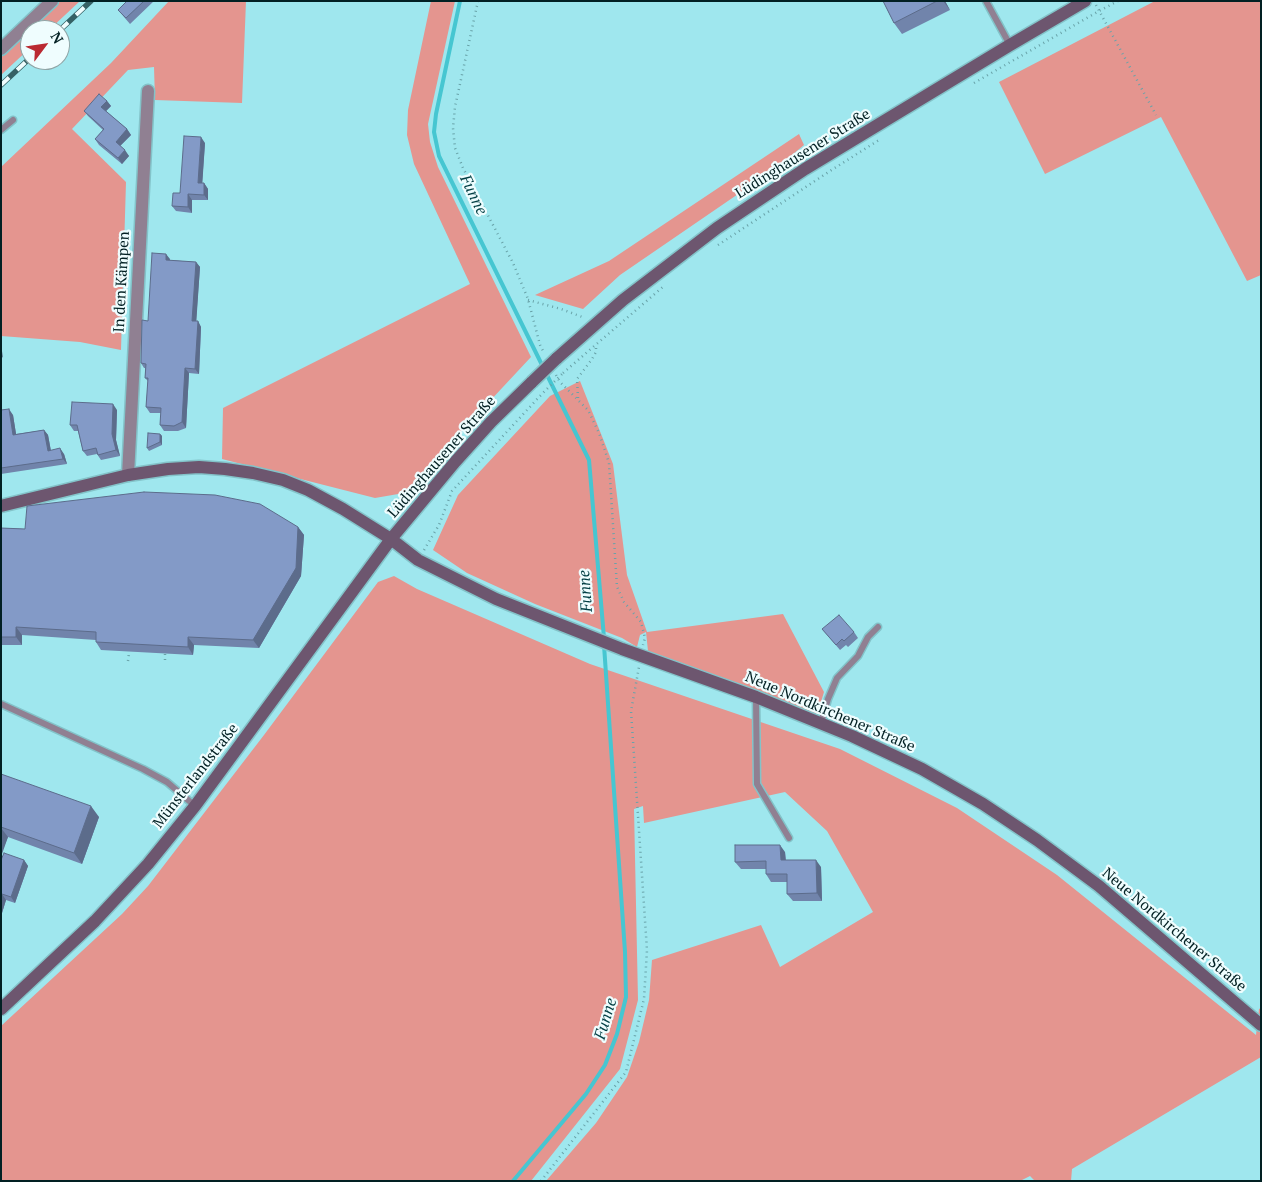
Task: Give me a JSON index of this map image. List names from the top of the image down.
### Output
{
  "streets": {
    "main road": ["Lüdinghausener Straße", "Neue Nordkirchener Straße", "Münsterlandstraße"],
    "street": ["In den Kämpen"]
  },
  "crossings": [
    ["Lüdinghausener Straße", "In den Kämpen"],
    ["Lüdinghausener Straße", "Neue Nordkirchener Straße"],
    ["Lüdinghausener Straße", "Münsterlandstraße"],
    ["Neue Nordkirchener Straße", "Münsterlandstraße"]
  ],
  "water": ["Funne"],
  "north": "top right"
}
